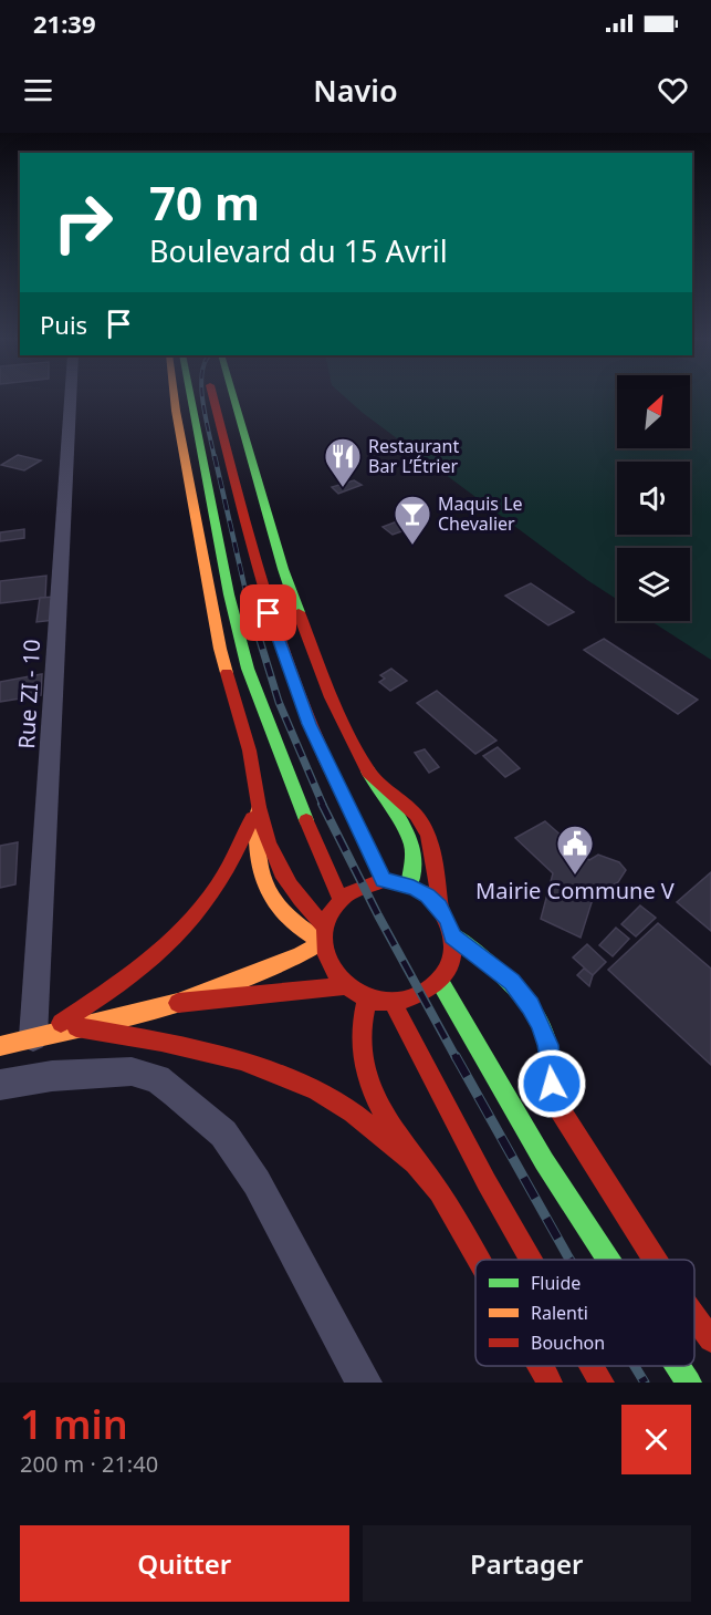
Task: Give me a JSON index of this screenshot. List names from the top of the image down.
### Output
{
  "streets": {
    "street": ["Rue ZI - 10"]
  },
  "places": {
    "restaurant": ["Restaurant Bar L’Étrier"],
    "bar": ["Maquis Le Chevalier"],
    "public building": ["Mairie Commune V"]
  },
  "legend": ["Fluide", "Ralenti", "Bouchon"],
  "north": "top right",
  "page": {
    "status": "21:39",
    "header": "Navio",
    "turn": ["70 m", "Boulevard du 15 Avril"],
    "then": "Puis",
    "heading": ["1 min", "200 m · 21:40"],
    "buttons": ["Quitter", "Partager"]
  }
}
